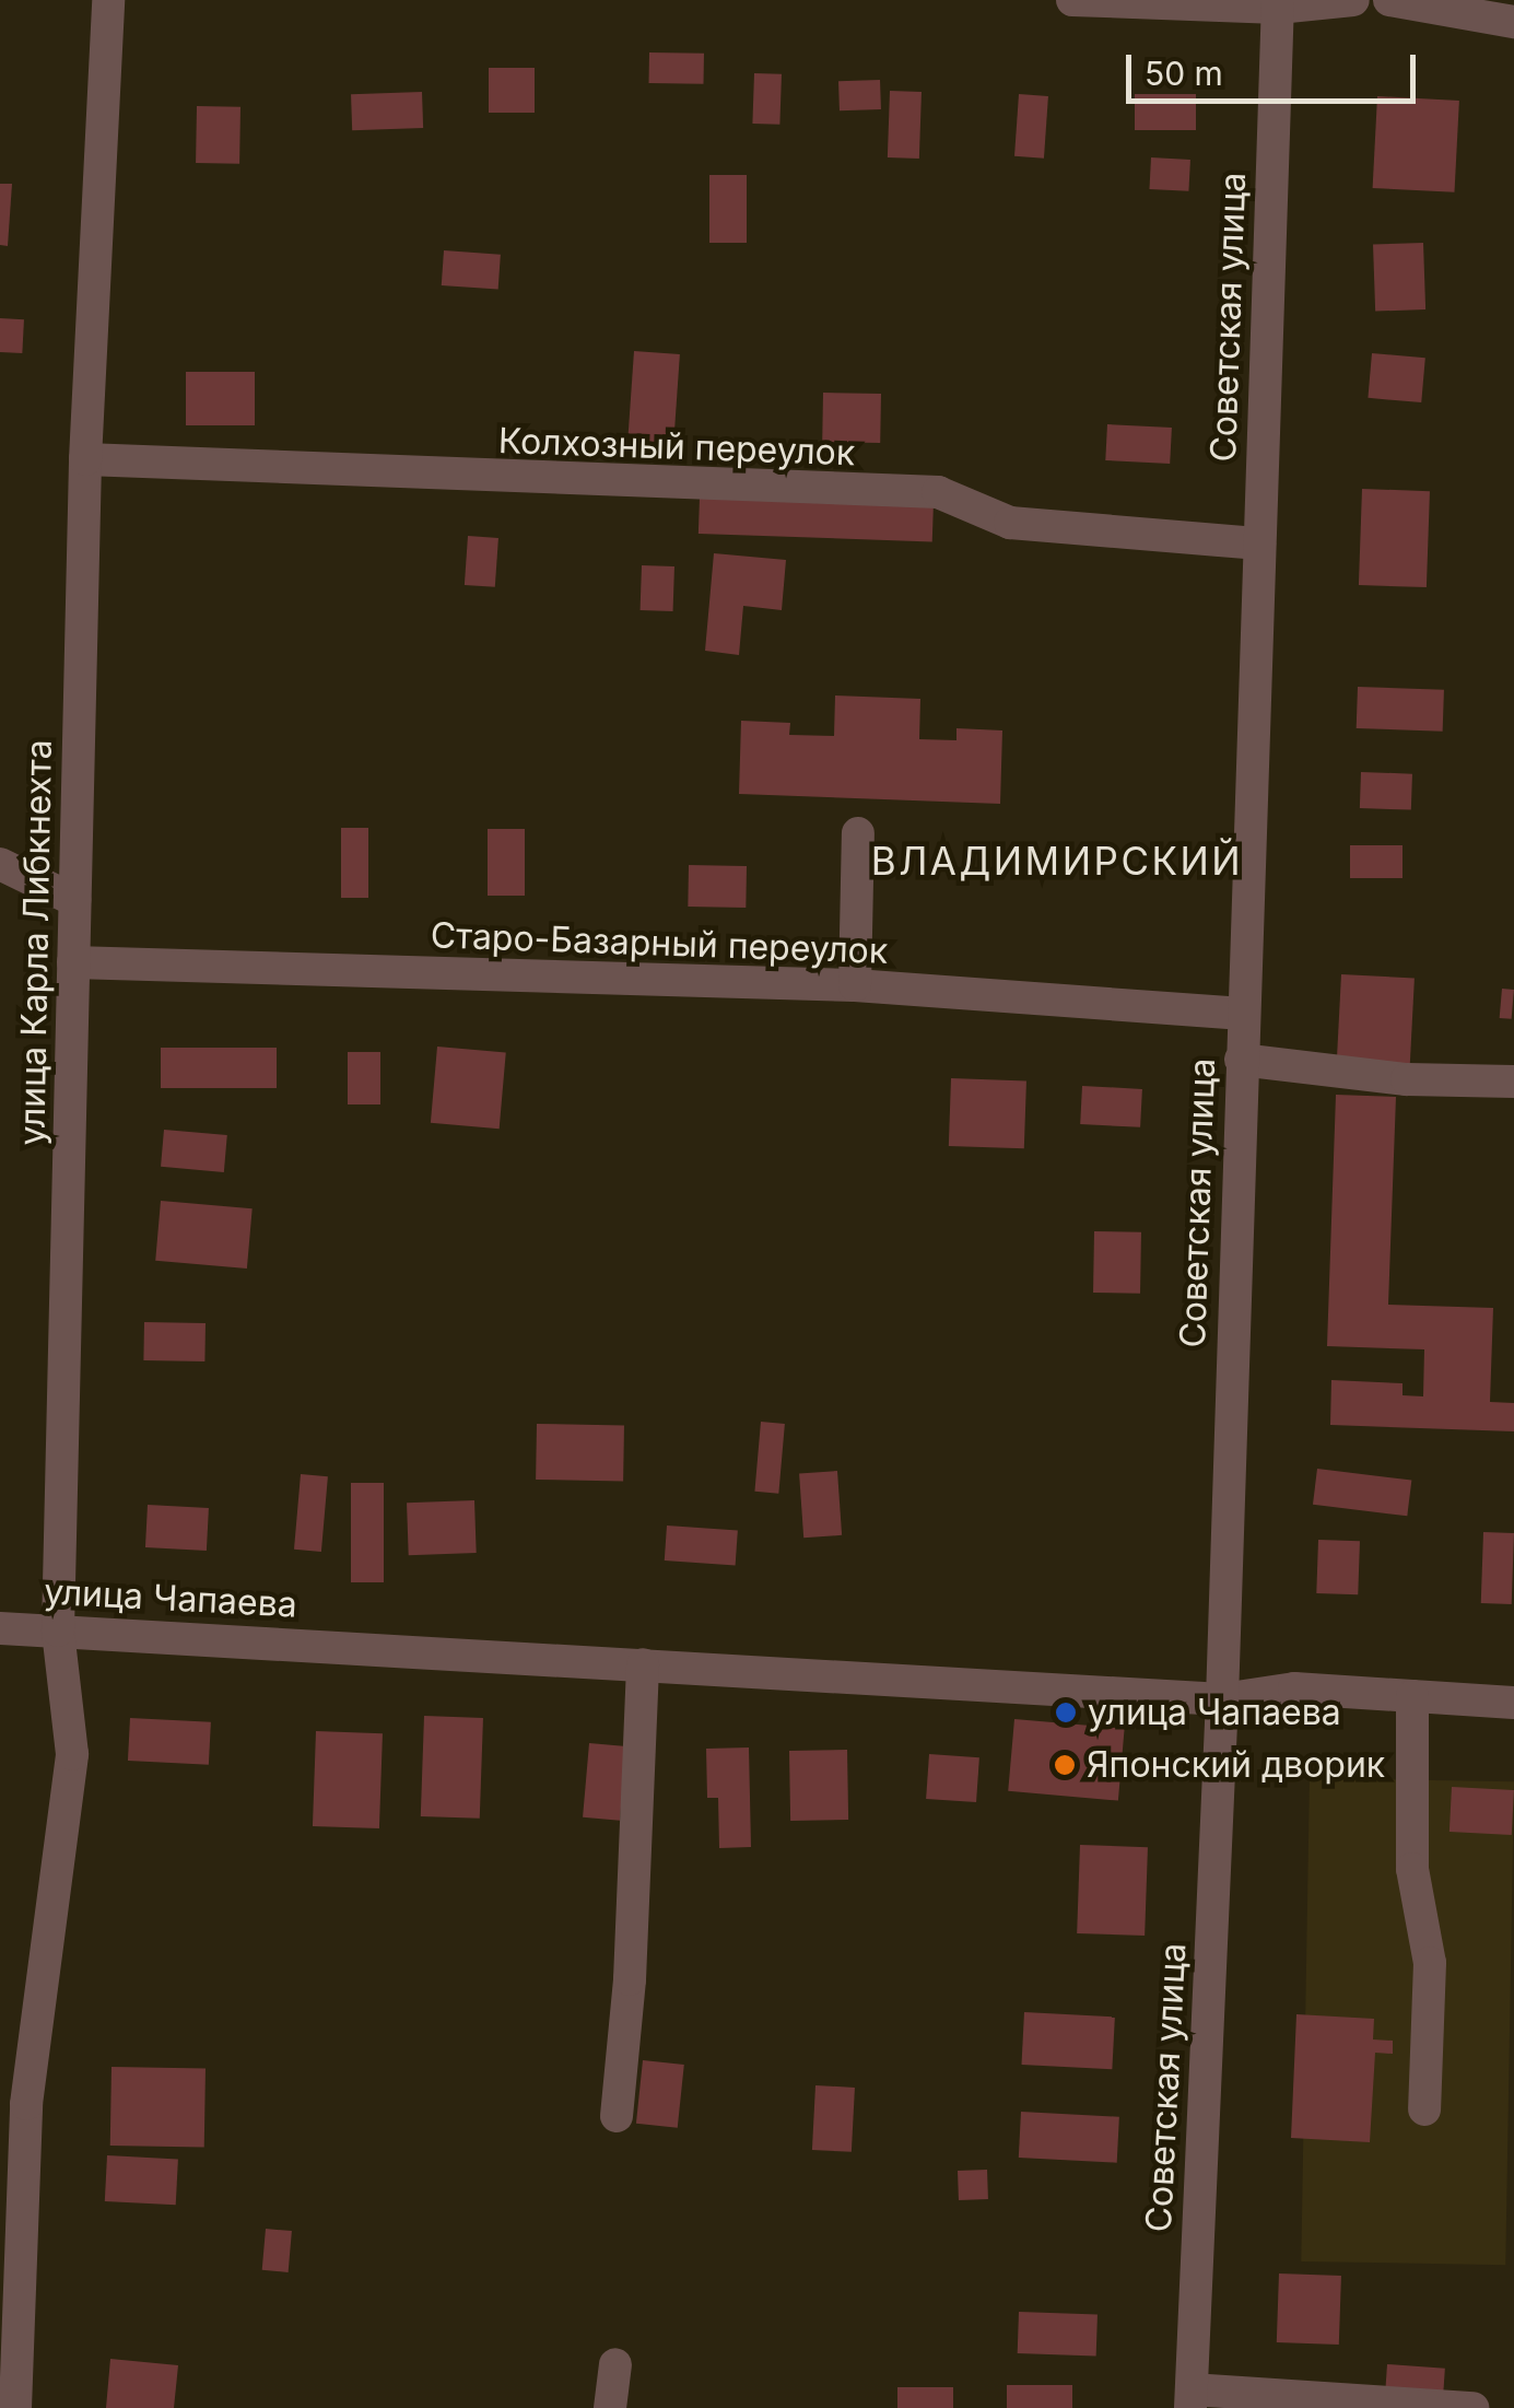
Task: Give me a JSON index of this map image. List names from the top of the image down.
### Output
{
  "streets": {
    "street": [
      "Советская улица",
      "Колхозный переулок",
      "улица Карла Либкнехта",
      "Старо-Базарный переулок",
      "улица Чапаева"
    ]
  },
  "crossings": [
    ["Советская улица", "Колхозный переулок"],
    ["Советская улица", "Старо-Базарный переулок"],
    ["Советская улица", "улица Чапаева"],
    ["Колхозный переулок", "улица Карла Либкнехта"],
    ["улица Карла Либкнехта", "Старо-Базарный переулок"],
    ["улица Карла Либкнехта", "улица Чапаева"]
  ],
  "districts": ["ВЛАДИМИРСКИЙ"],
  "places": ["улица Чапаева", "Японский дворик"],
  "scale_bar": "50 m"
}
